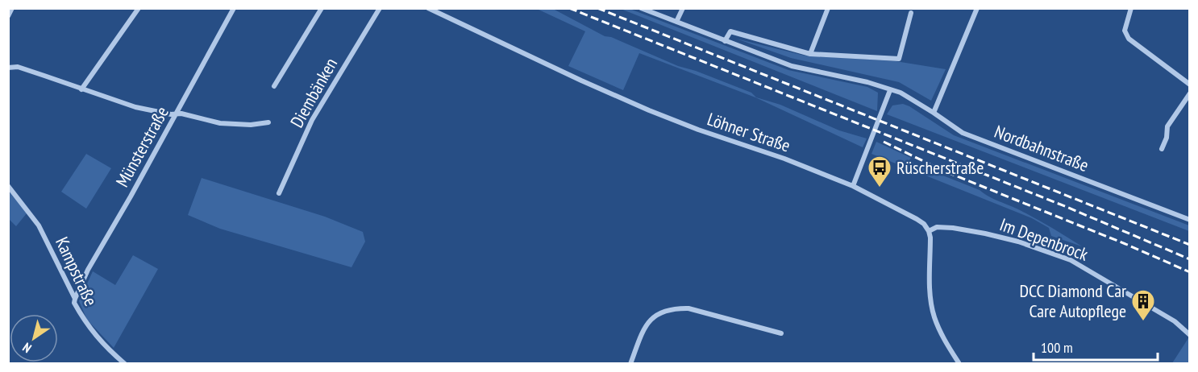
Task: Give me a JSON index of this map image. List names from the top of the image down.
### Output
{
  "streets": {
    "street": [
      "Diembänken",
      "Löhner Straße",
      "Münsterstraße",
      "Nordbahnstraße",
      "Im Depenbrock",
      "Kampstraße"
    ]
  },
  "crossings": [
    ["Löhner Straße", "Im Depenbrock"],
    ["Münsterstraße", "Kampstraße"]
  ],
  "places": {
    "bus stop": ["Rüscherstraße"],
    "building": ["DCC Diamond Car Care Autopflege"]
  },
  "scale_bar": "100 m",
  "north": "bottom left"
}
